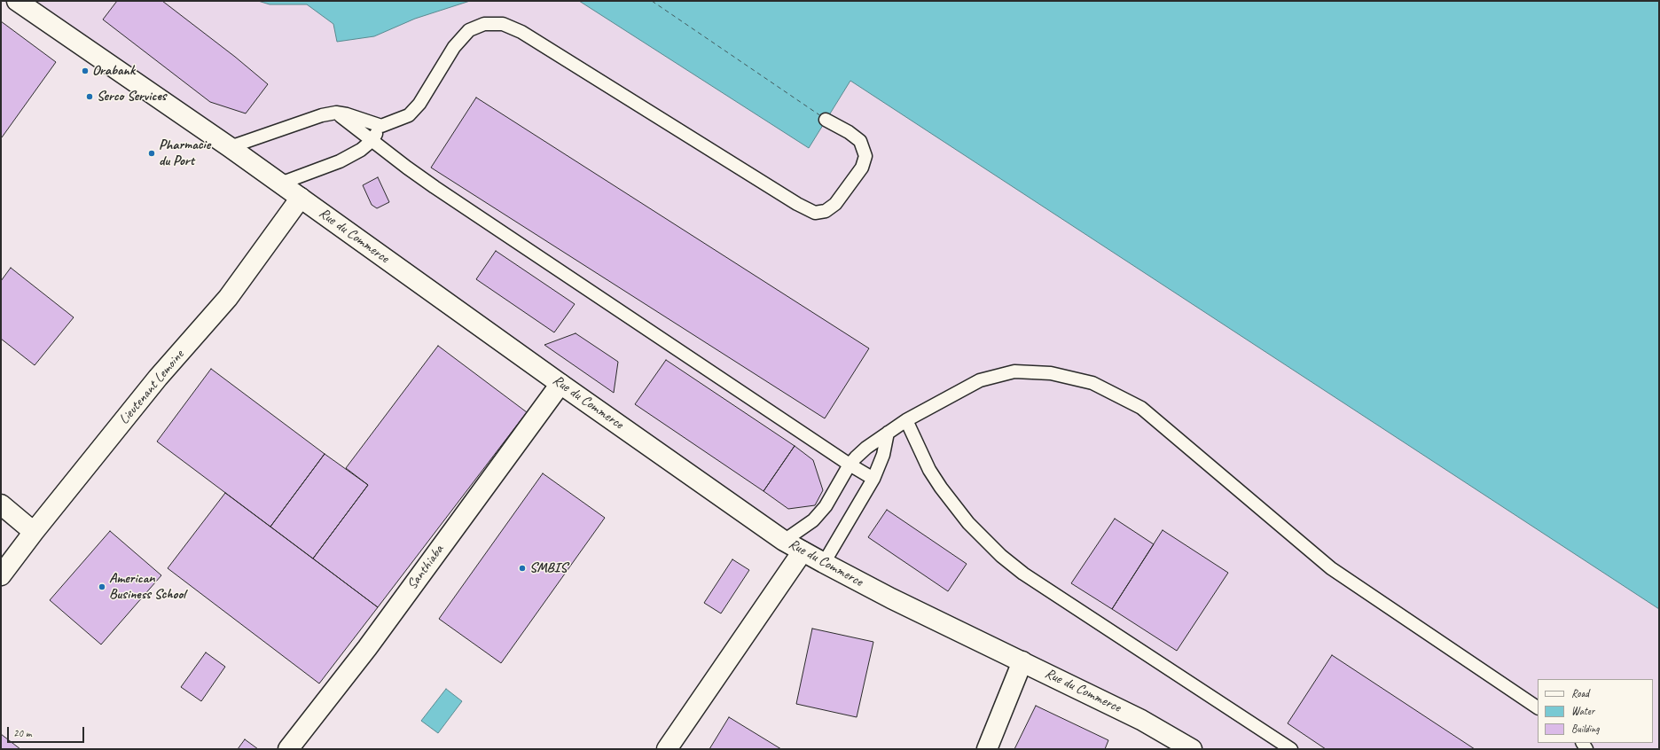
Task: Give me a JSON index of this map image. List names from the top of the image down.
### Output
{
  "streets": {
    "street": ["Rue du Commerce", "Lieutenant Lemoine", "Santhiaba"]
  },
  "crossings": [
    ["Rue du Commerce", "Lieutenant Lemoine"],
    ["Rue du Commerce", "Santhiaba"]
  ],
  "places": [
    "Orabank",
    "Serco Services",
    "Pharmacie du Port",
    "SMBIS",
    "American Business School"
  ],
  "legend": ["Road", "Water", "Building"],
  "scale_bar": "20 m"
}
